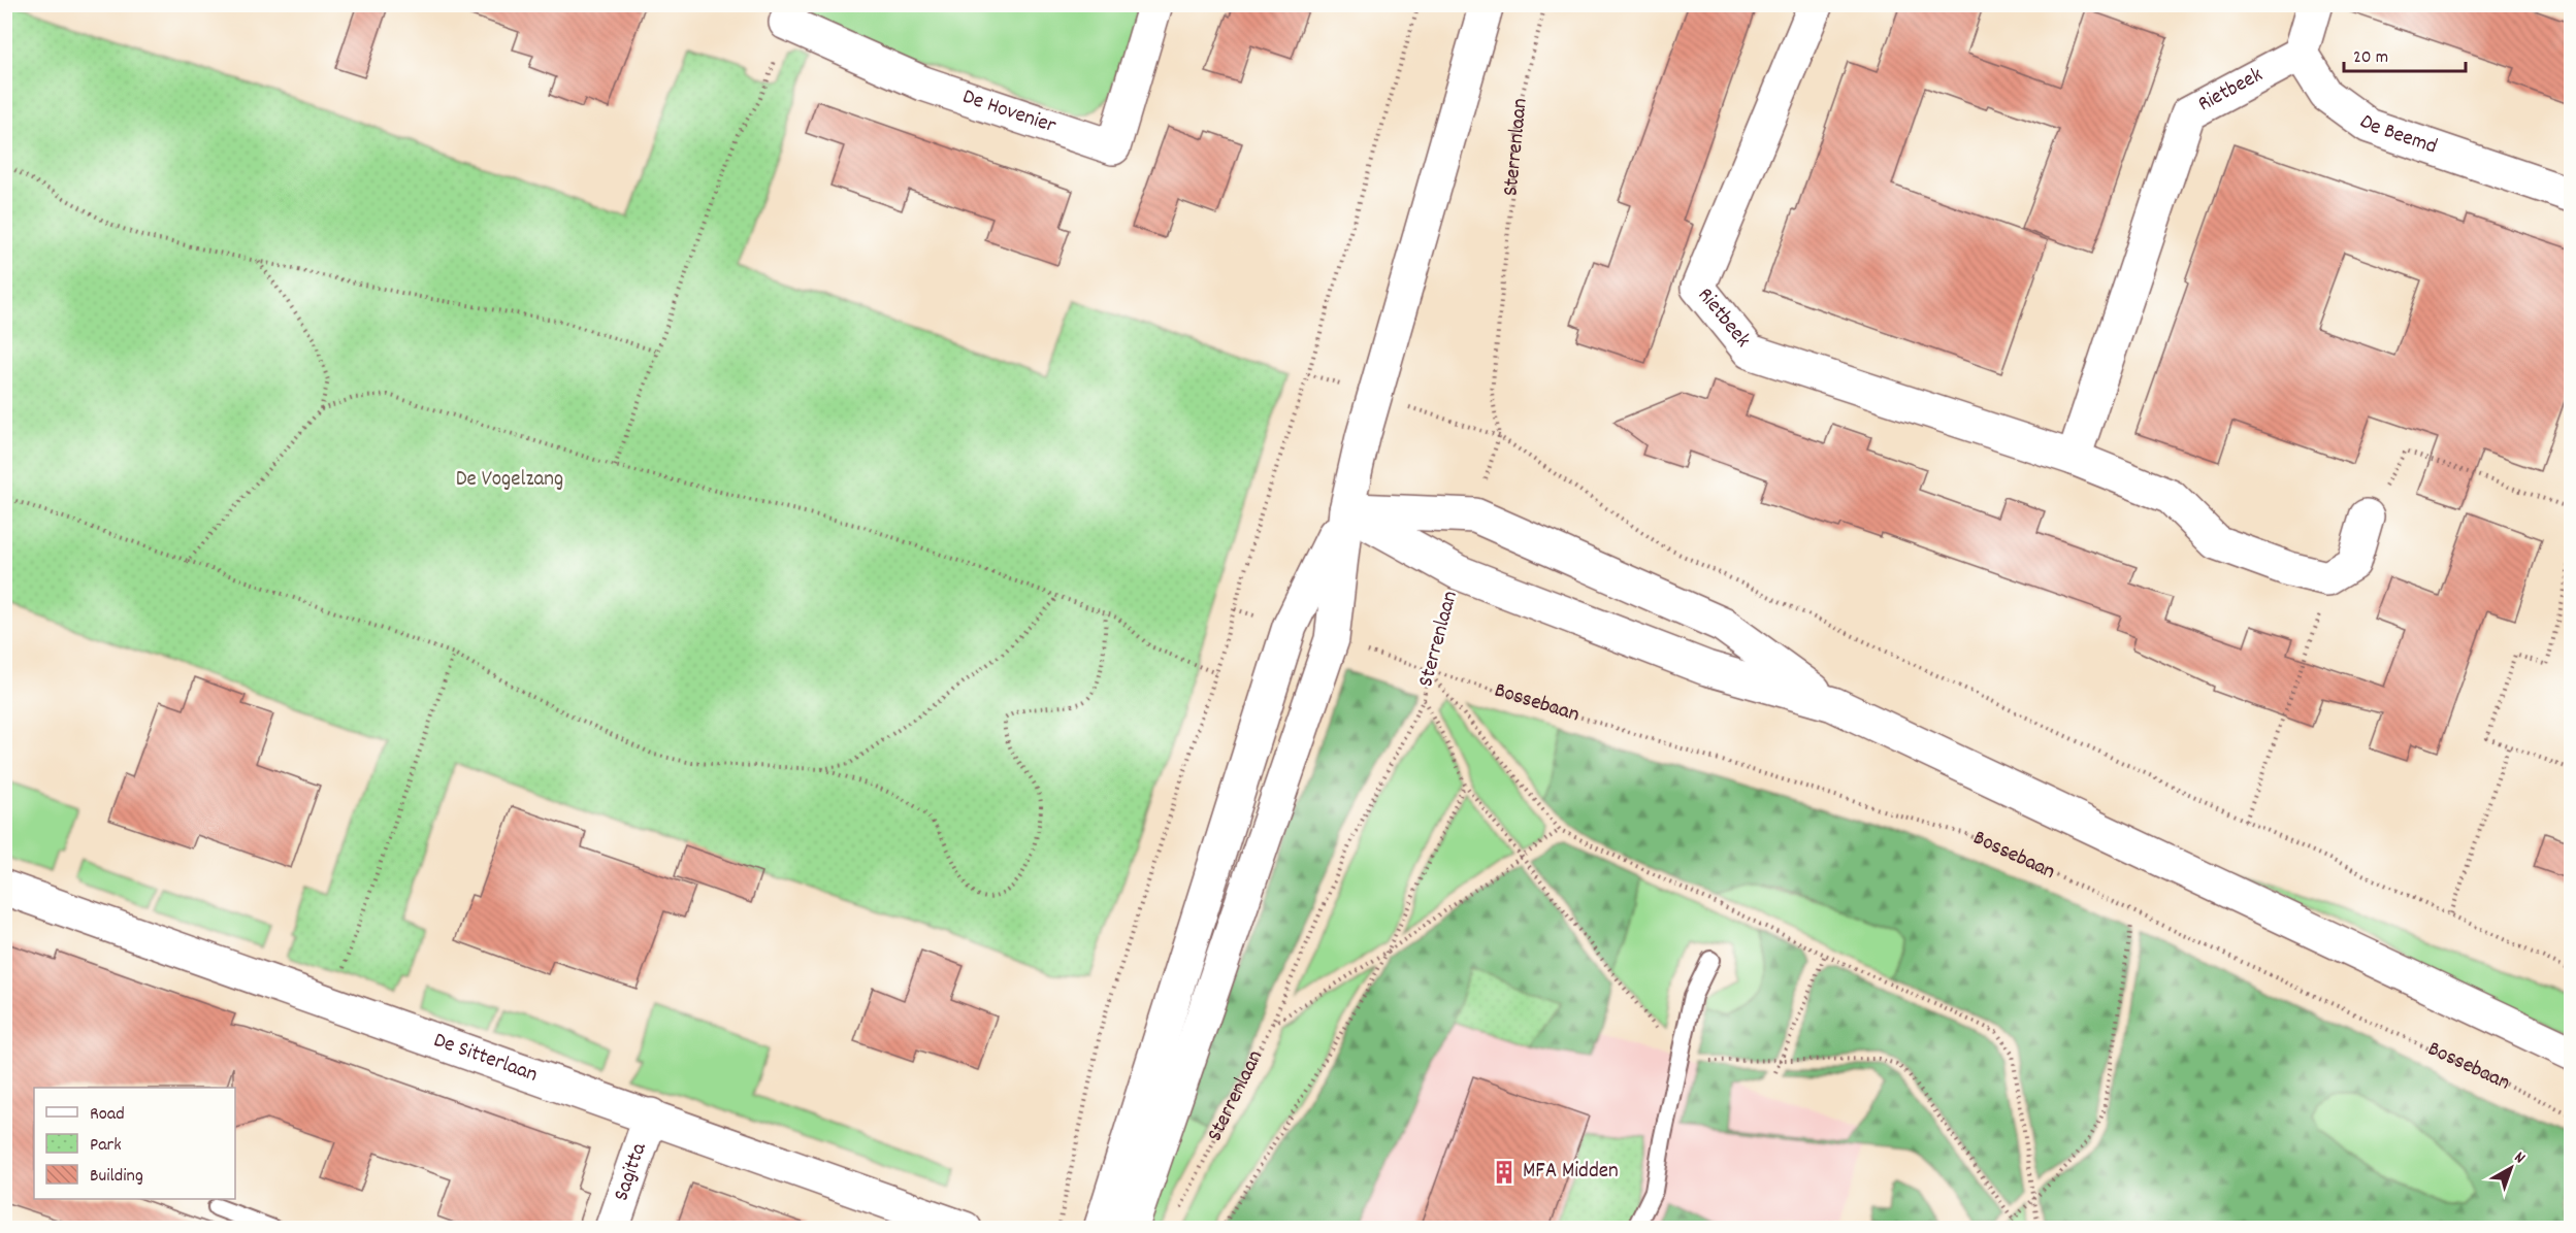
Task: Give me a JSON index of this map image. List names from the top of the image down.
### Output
{
  "streets": {
    "street": [
      "Rietbeek",
      "De Hovenier",
      "De Beemd",
      "De Sitterlaan",
      "Sagitta"
    ],
    "path": ["Sterrenlaan", "Bossebaan"]
  },
  "crossings": [
    ["Rietbeek", "De Beemd"],
    ["Sterrenlaan", "Bossebaan"],
    ["De Sitterlaan", "Sagitta"]
  ],
  "parks": ["De Vogelzang"],
  "places": {
    "building": ["MFA Midden"]
  },
  "legend": ["Road", "Park", "Building"],
  "scale_bar": "20 m",
  "north": "top right"
}
